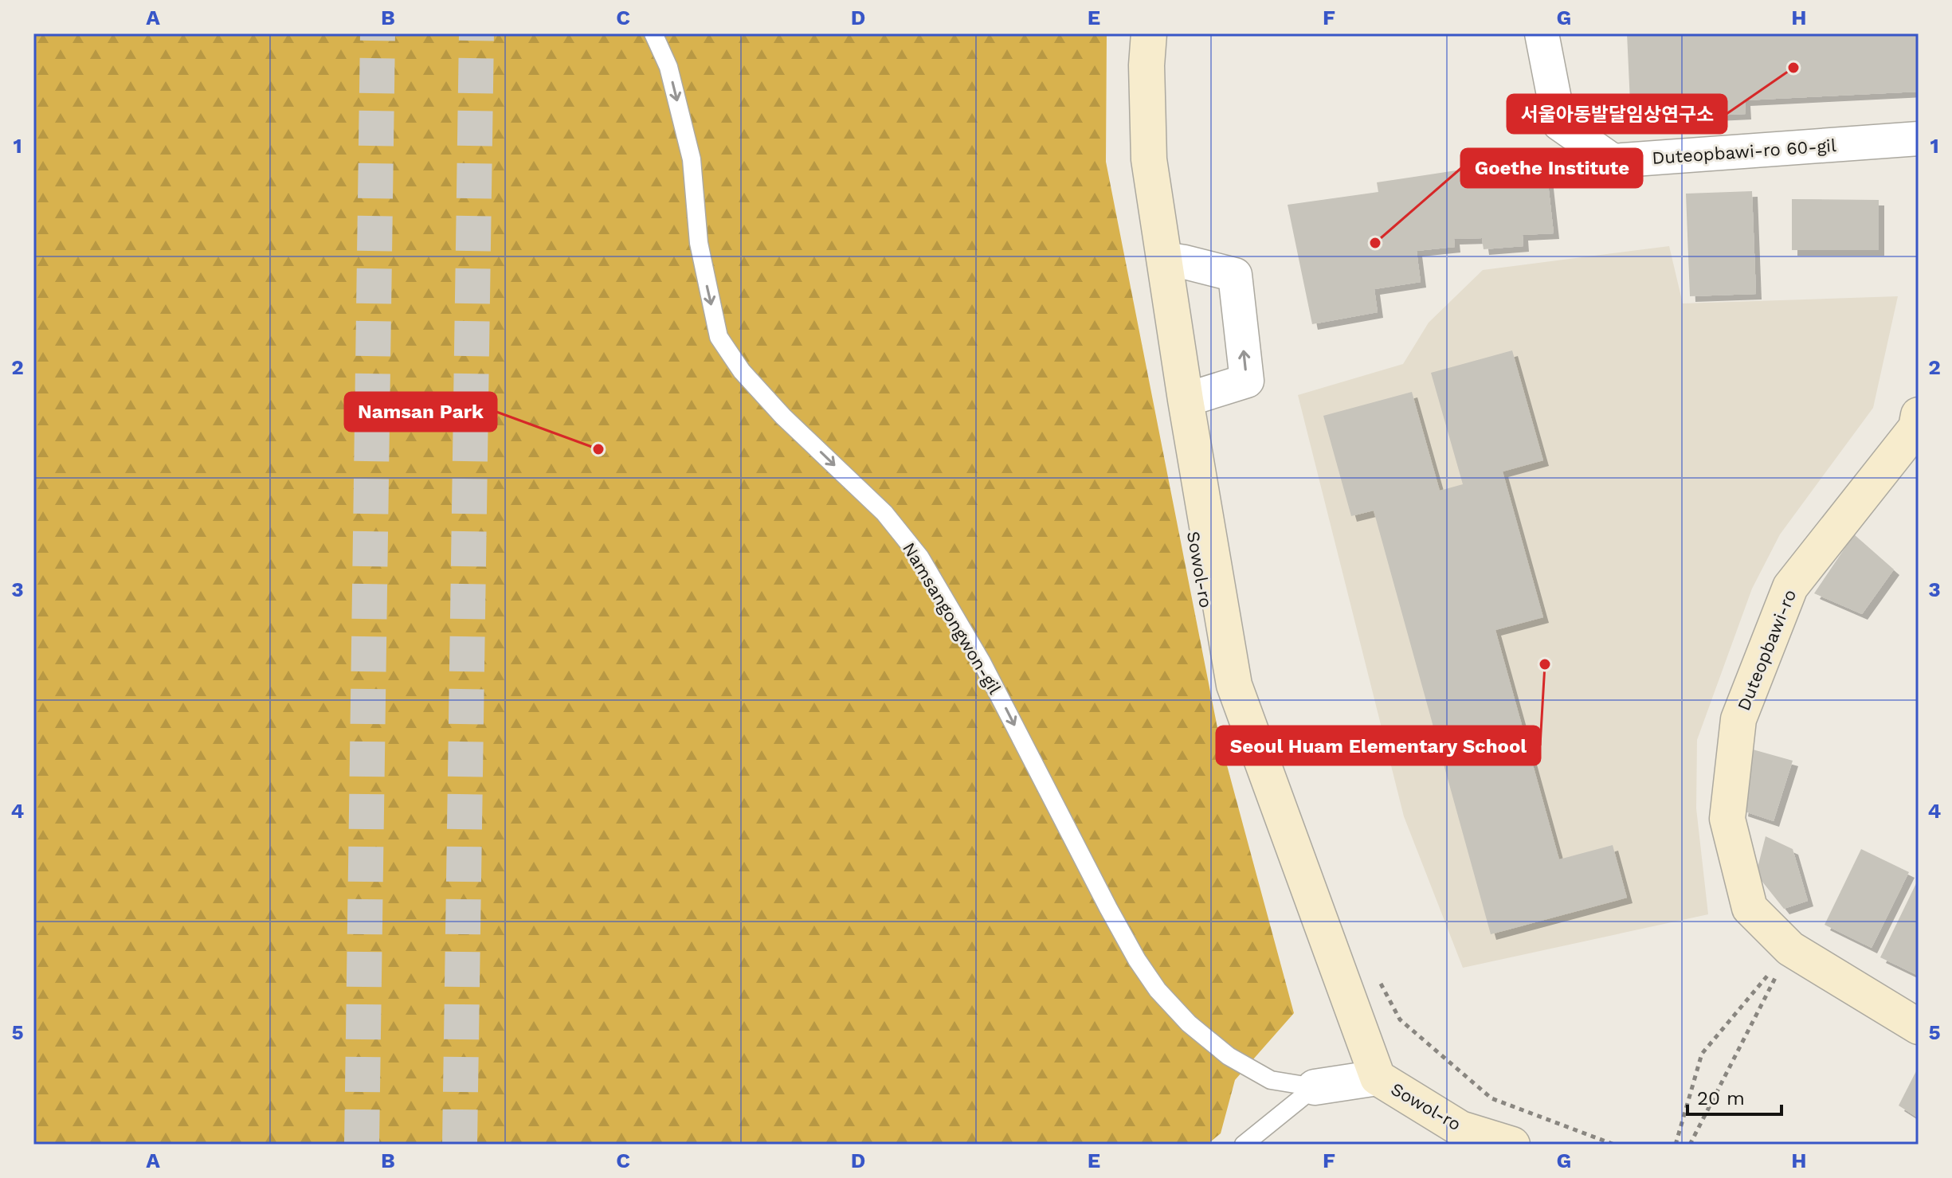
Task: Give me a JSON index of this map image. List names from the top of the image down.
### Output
{
  "streets": {
    "main road": ["Sowol-ro", "Duteopbawi-ro"],
    "street": ["Duteopbawi-ro 60-gil", "Namsangongwon-gil"]
  },
  "crossings": [
    ["Sowol-ro", "Namsangongwon-gil"]
  ],
  "one_way": ["Namsangongwon-gil"],
  "places": [
    "서울아동발달임상연구소",
    "Goethe Institute",
    "Namsan Park",
    "Seoul Huam Elementary School"
  ],
  "scale_bar": "20 m",
  "grid": {
    "columns": [
      "A",
      "B",
      "C",
      "D",
      "E",
      "F",
      "G",
      "H"
    ],
    "rows": [
      "1",
      "2",
      "3",
      "4",
      "5"
    ]
  }
}
